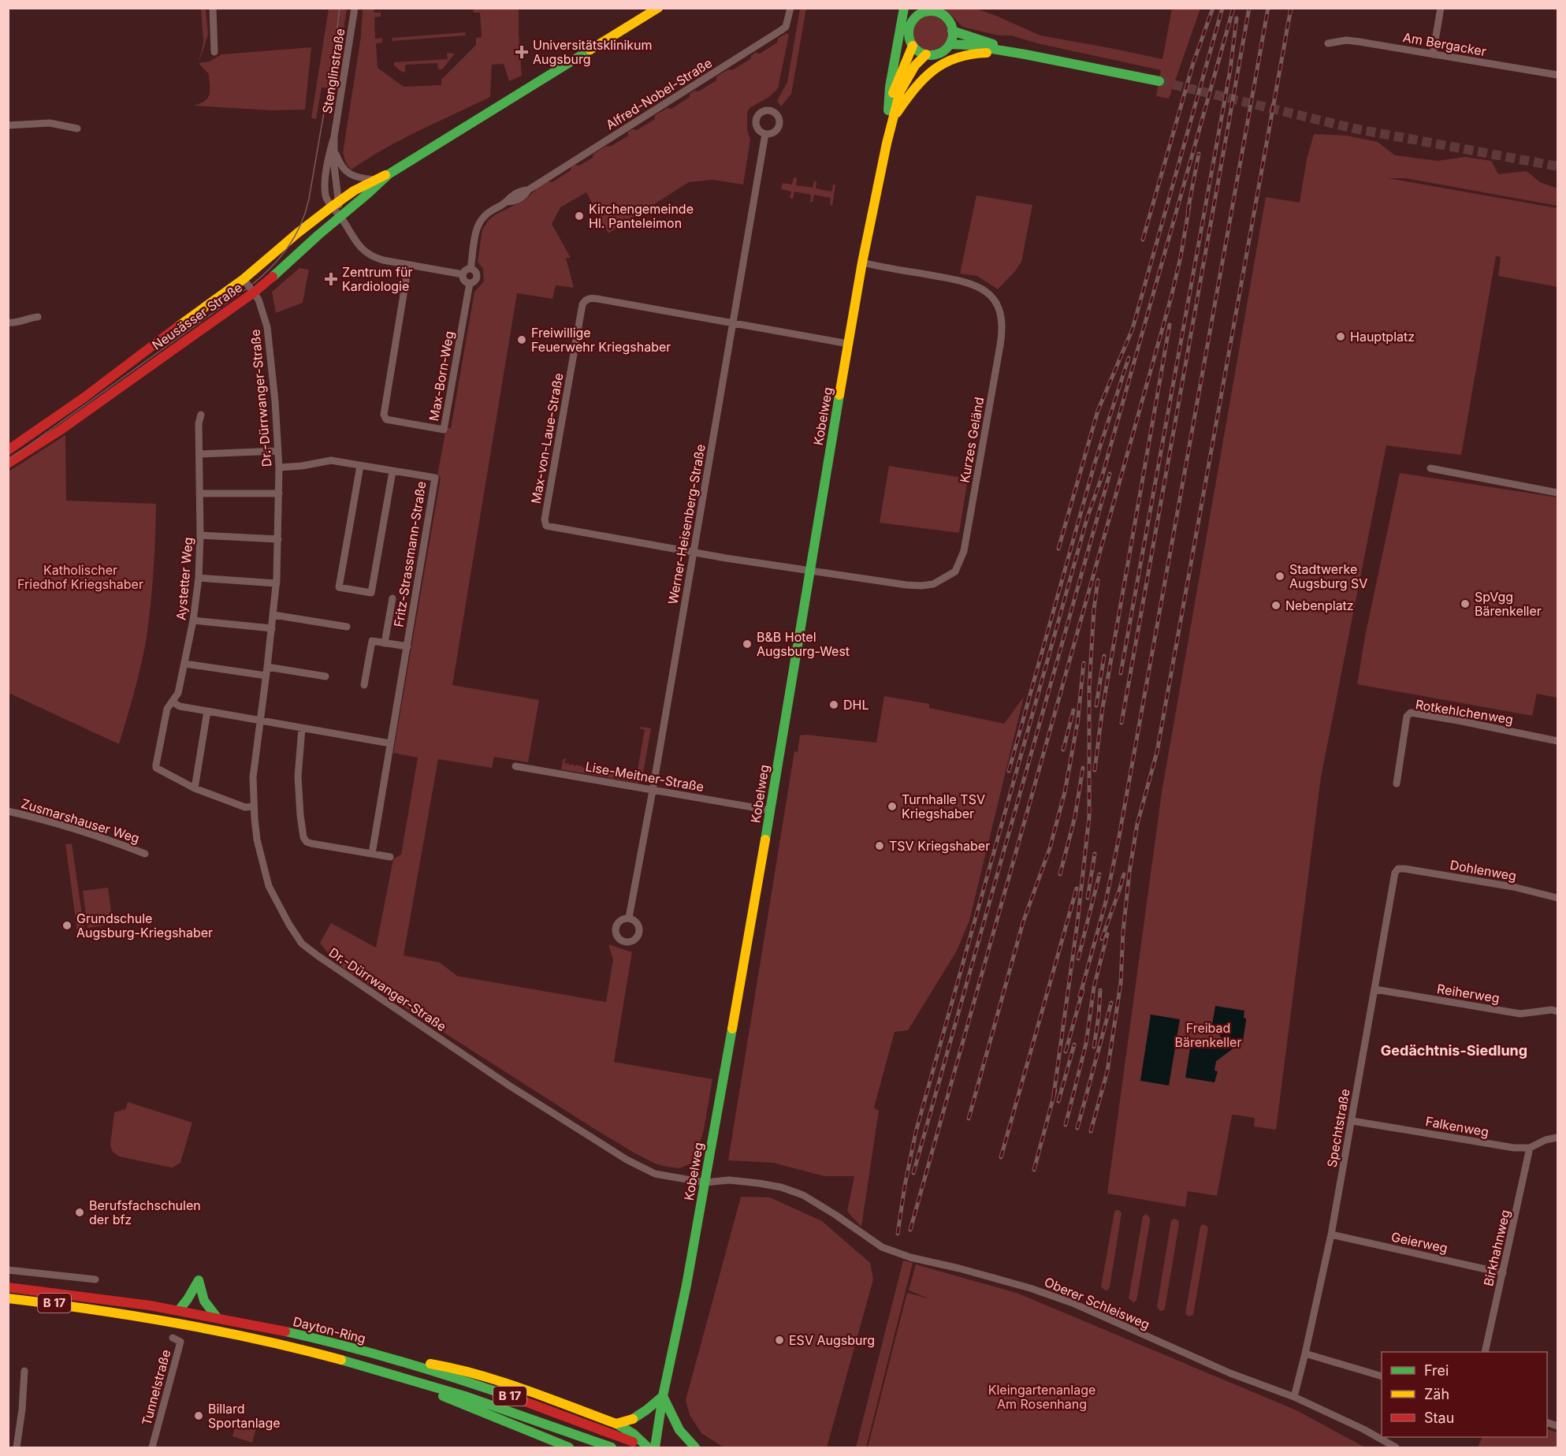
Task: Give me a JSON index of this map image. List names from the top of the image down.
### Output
{
  "streets": {
    "main road": [
      "Neusässer Straße",
      "Kobelweg",
      "B 17",
      "Dayton-Ring"
    ],
    "street": [
      "Am Bergacker",
      "Stenglinstraße",
      "Alfred-Nobel-Straße",
      "Max-Born-Weg",
      "Dr.-Dürrwanger-Straße",
      "Max-von-Laue-Straße",
      "Kurzes Geländ",
      "Werner-Heisenberg-Straße",
      "Fritz-Strassmann-Straße",
      "Aystetter Weg",
      "Rotkehlchenweg",
      "Lise-Meitner-Straße",
      "Zusmarshauser Weg",
      "Dohlenweg",
      "Reiherweg",
      "Falkenweg",
      "Spechtstraße",
      "Geierweg",
      "Birkhahnweg",
      "Oberer Schleisweg",
      "Tunnelstraße"
    ]
  },
  "crossings": [
    ["Stenglinstraße", "Neusässer Straße"],
    ["Alfred-Nobel-Straße", "Max-Born-Weg"],
    ["Neusässer Straße", "Dr.-Dürrwanger-Straße"],
    ["Dr.-Dürrwanger-Straße", "Kobelweg"],
    ["Dr.-Dürrwanger-Straße", "Fritz-Strassmann-Straße"],
    ["Dr.-Dürrwanger-Straße", "Aystetter Weg"],
    ["Dr.-Dürrwanger-Straße", "Oberer Schleisweg"],
    ["Kobelweg", "Max-von-Laue-Straße"],
    ["Kobelweg", "Kurzes Geländ"],
    ["Kobelweg", "Lise-Meitner-Straße"],
    ["Kobelweg", "Oberer Schleisweg"],
    ["Max-von-Laue-Straße", "Kurzes Geländ"],
    ["Max-von-Laue-Straße", "Werner-Heisenberg-Straße"],
    ["Werner-Heisenberg-Straße", "Lise-Meitner-Straße"],
    ["Dohlenweg", "Spechtstraße"],
    ["Reiherweg", "Spechtstraße"],
    ["Falkenweg", "Spechtstraße"],
    ["Falkenweg", "Birkhahnweg"],
    ["Spechtstraße", "Geierweg"],
    ["Spechtstraße", "Oberer Schleisweg"],
    ["Geierweg", "Birkhahnweg"]
  ],
  "districts": ["Gedächtnis-Siedlung"],
  "parks": ["Katholischer Friedhof Kriegshaber", "Freibad Bärenkeller", "Kleingartenanlage Am Rosenhang"],
  "places": {
    "health": ["Universitätsklinikum Augsburg", "Zentrum für Kardiologie"],
    "other": [
      "Kirchengemeinde Hl. Panteleimon",
      "Hauptplatz",
      "Freiwillige Feuerwehr Kriegshaber",
      "Stadtwerke Augsburg SV",
      "SpVgg Bärenkeller",
      "Nebenplatz",
      "B&B Hotel Augsburg-West",
      "DHL",
      "Turnhalle TSV Kriegshaber",
      "TSV Kriegshaber",
      "Grundschule Augsburg-Kriegshaber",
      "Berufsfachschulen der bfz",
      "ESV Augsburg",
      "Billard Sportanlage"
    ]
  },
  "legend": ["Frei", "Zäh", "Stau"]
}
